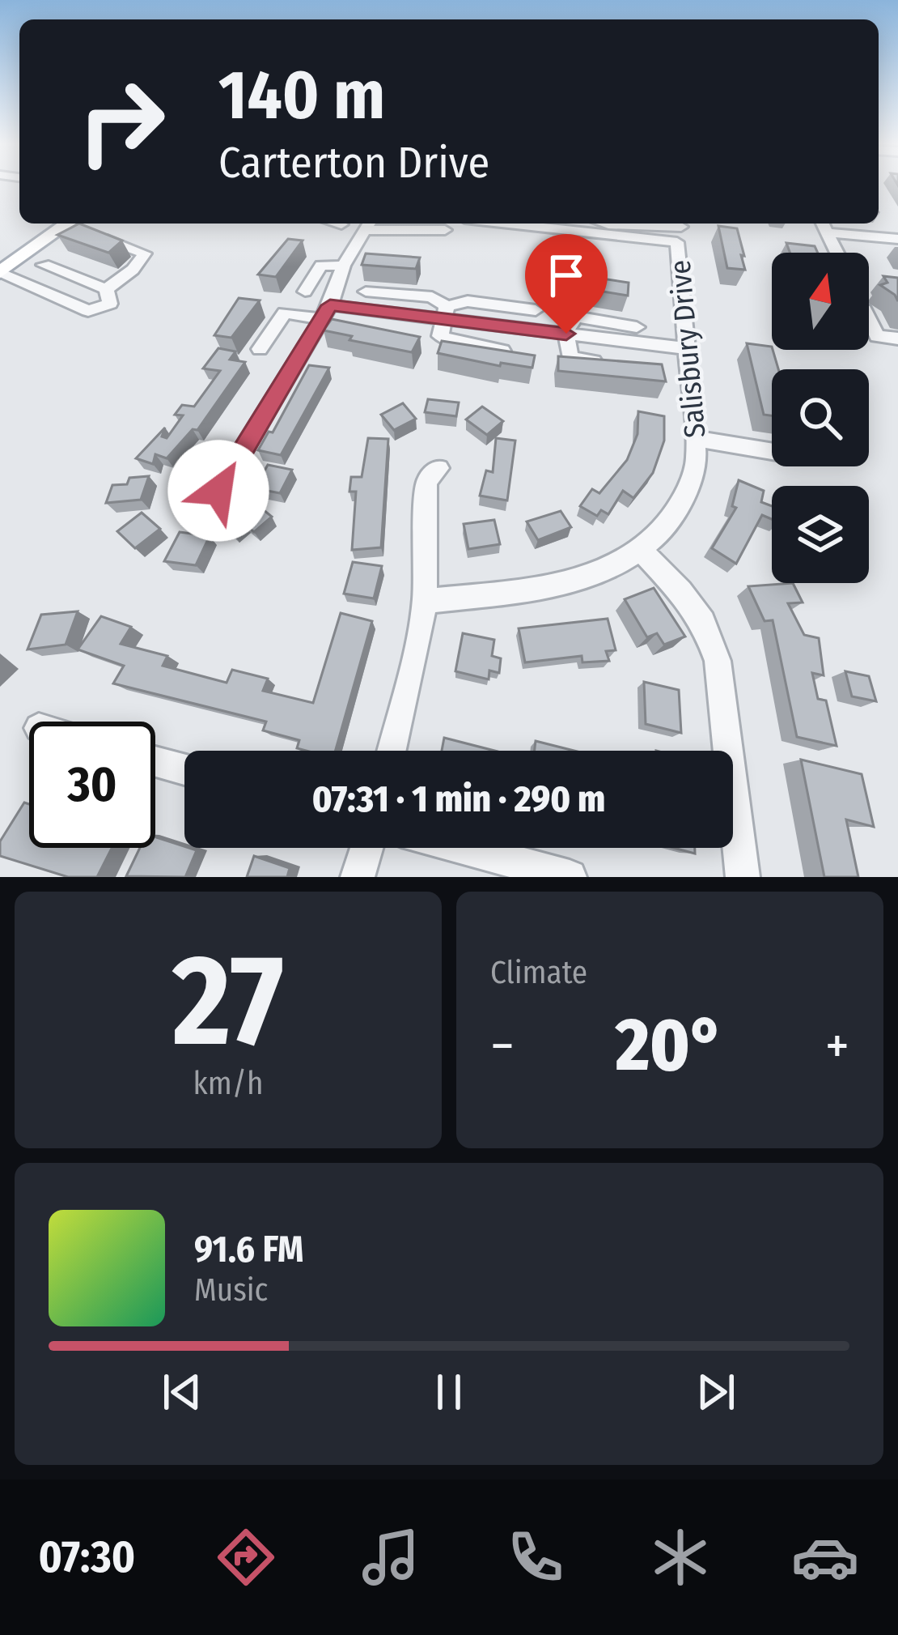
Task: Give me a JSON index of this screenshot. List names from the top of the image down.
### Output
{
  "streets": {
    "street": ["Salisbury Drive"]
  },
  "north": "top",
  "page": {
    "turn": ["140 m", "Carterton Drive"],
    "limit": "30",
    "trip": "07:31 · 1 min · 290 m",
    "tile": [
      ["27", "km/h"],
      "Climate"
    ],
    "heat": ["−", "20°", "+"],
    "song": ["91.6 FM", "Music"],
    "tabs": "07:30"
  }
}
